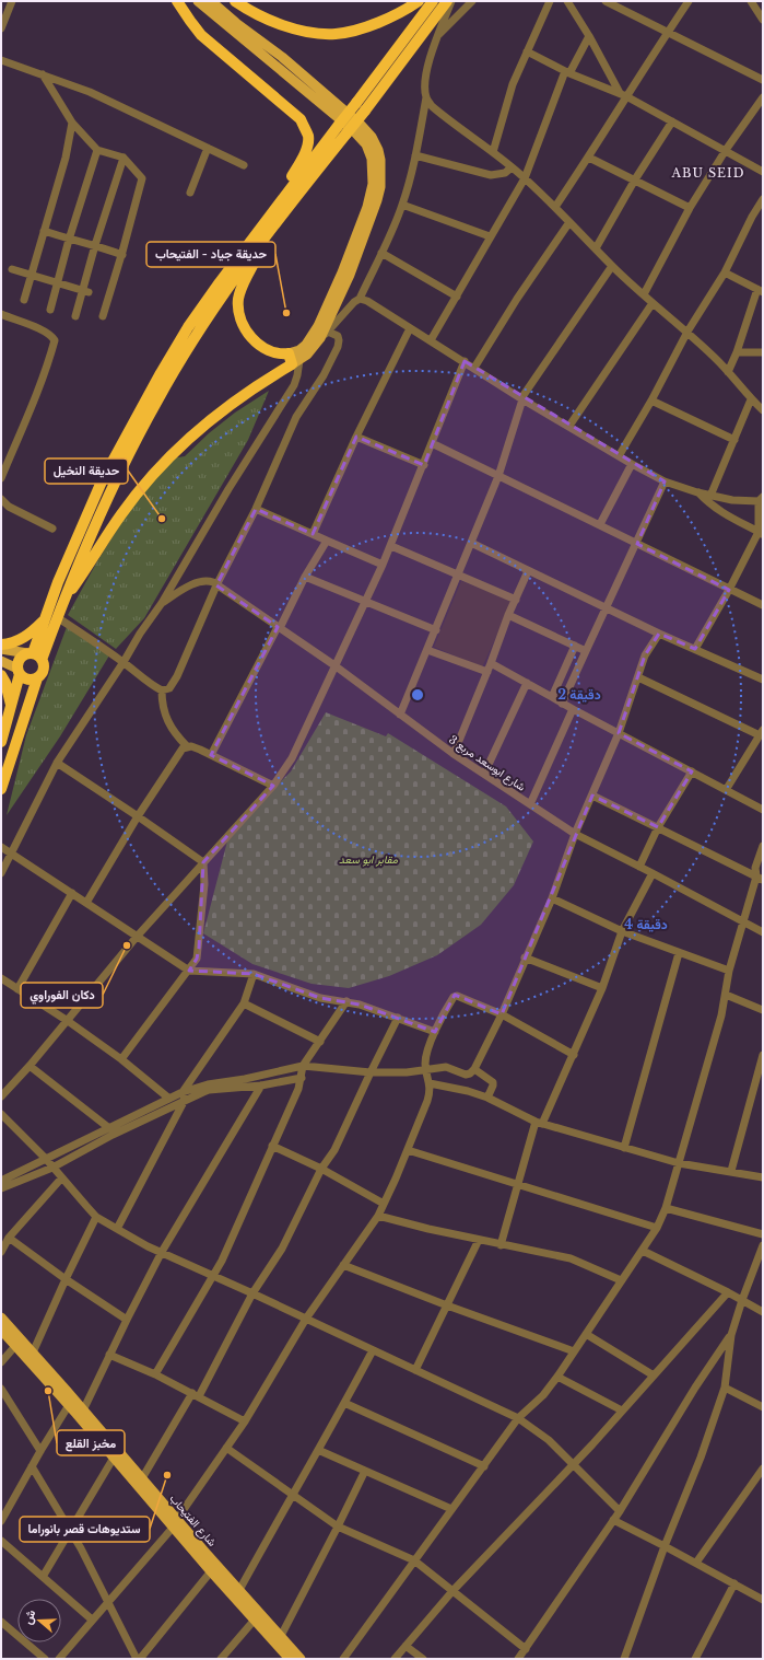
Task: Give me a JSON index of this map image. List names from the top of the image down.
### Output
{
  "streets": {
    "main road": ["شارع الفتيحاب"],
    "street": ["شارع ابوسعد مربع 3"]
  },
  "districts": ["ABU SEID"],
  "parks": ["مقابر ابو سعد"],
  "places": [
    "حديقة جياد - الفتيحاب",
    "حديقة النخيل",
    "دكان الفوراوي",
    "مخبز القلع",
    "ستديوهات قصر بانوراما"
  ],
  "north": "left",
  "rings": ["2 دقيقة", "4 دقيقة"]
}
